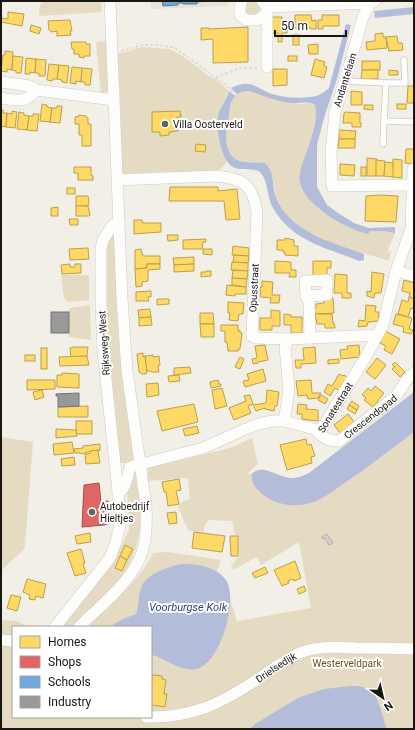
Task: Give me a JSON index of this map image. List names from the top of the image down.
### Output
{
  "streets": {
    "street": [
      "Andantelaan",
      "Opusstraat",
      "Rijksweg-West",
      "Sonatestraat",
      "Crescendopad",
      "Drielsedijk"
    ]
  },
  "crossings": [
    ["Andantelaan", "Sonatestraat"],
    ["Opusstraat", "Rijksweg-West"],
    ["Rijksweg-West", "Sonatestraat"],
    ["Sonatestraat", "Crescendopad"]
  ],
  "water": ["Voorburgse Kolk"],
  "parks": ["Westerveldpark"],
  "places": ["Villa Oosterveld", "Autobedrijf Hieltjes"],
  "legend": [
    "Homes",
    "Shops",
    "Schools",
    "Industry"
  ],
  "scale_bar": "50 m",
  "north": "bottom right"
}
